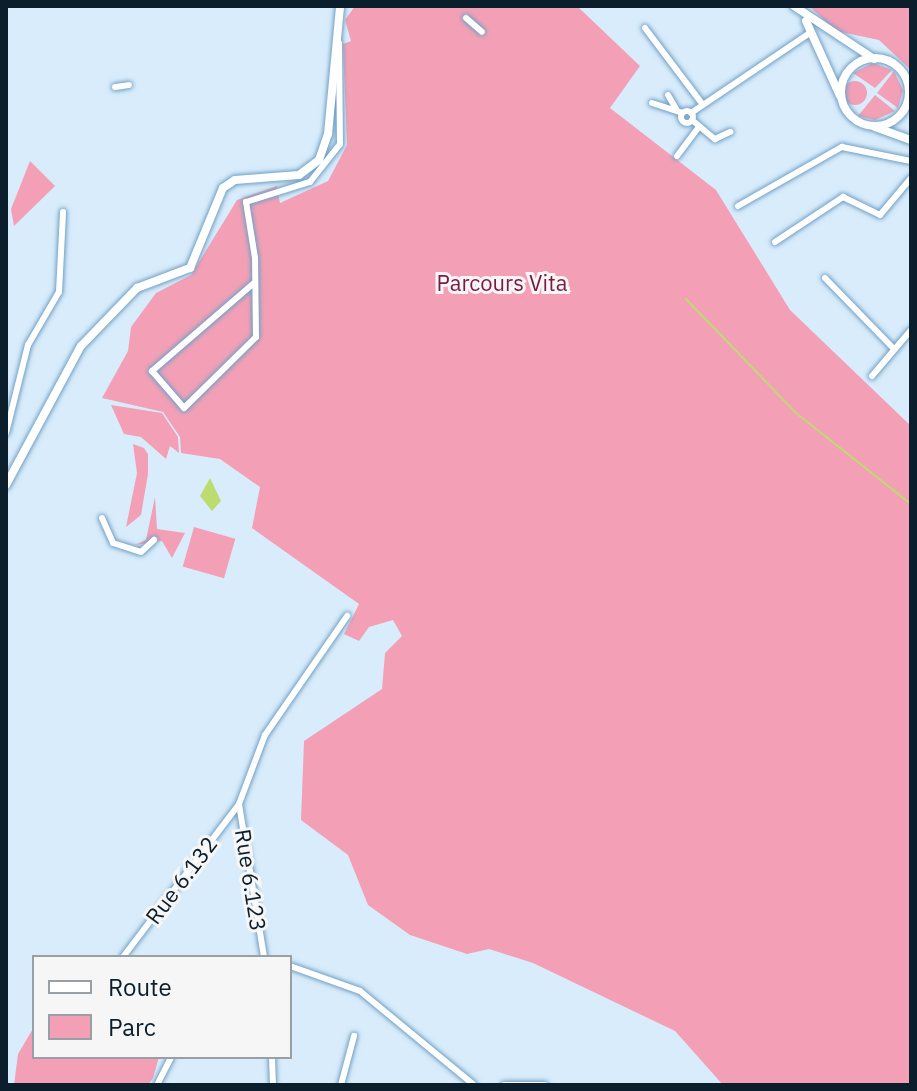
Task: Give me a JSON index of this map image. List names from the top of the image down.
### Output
{
  "streets": {
    "street": ["Rue 6.132", "Rue 6.123"]
  },
  "crossings": [
    ["Rue 6.132", "Rue 6.123"]
  ],
  "parks": ["Parcours Vita"],
  "legend": ["Route", "Parc"]
}
